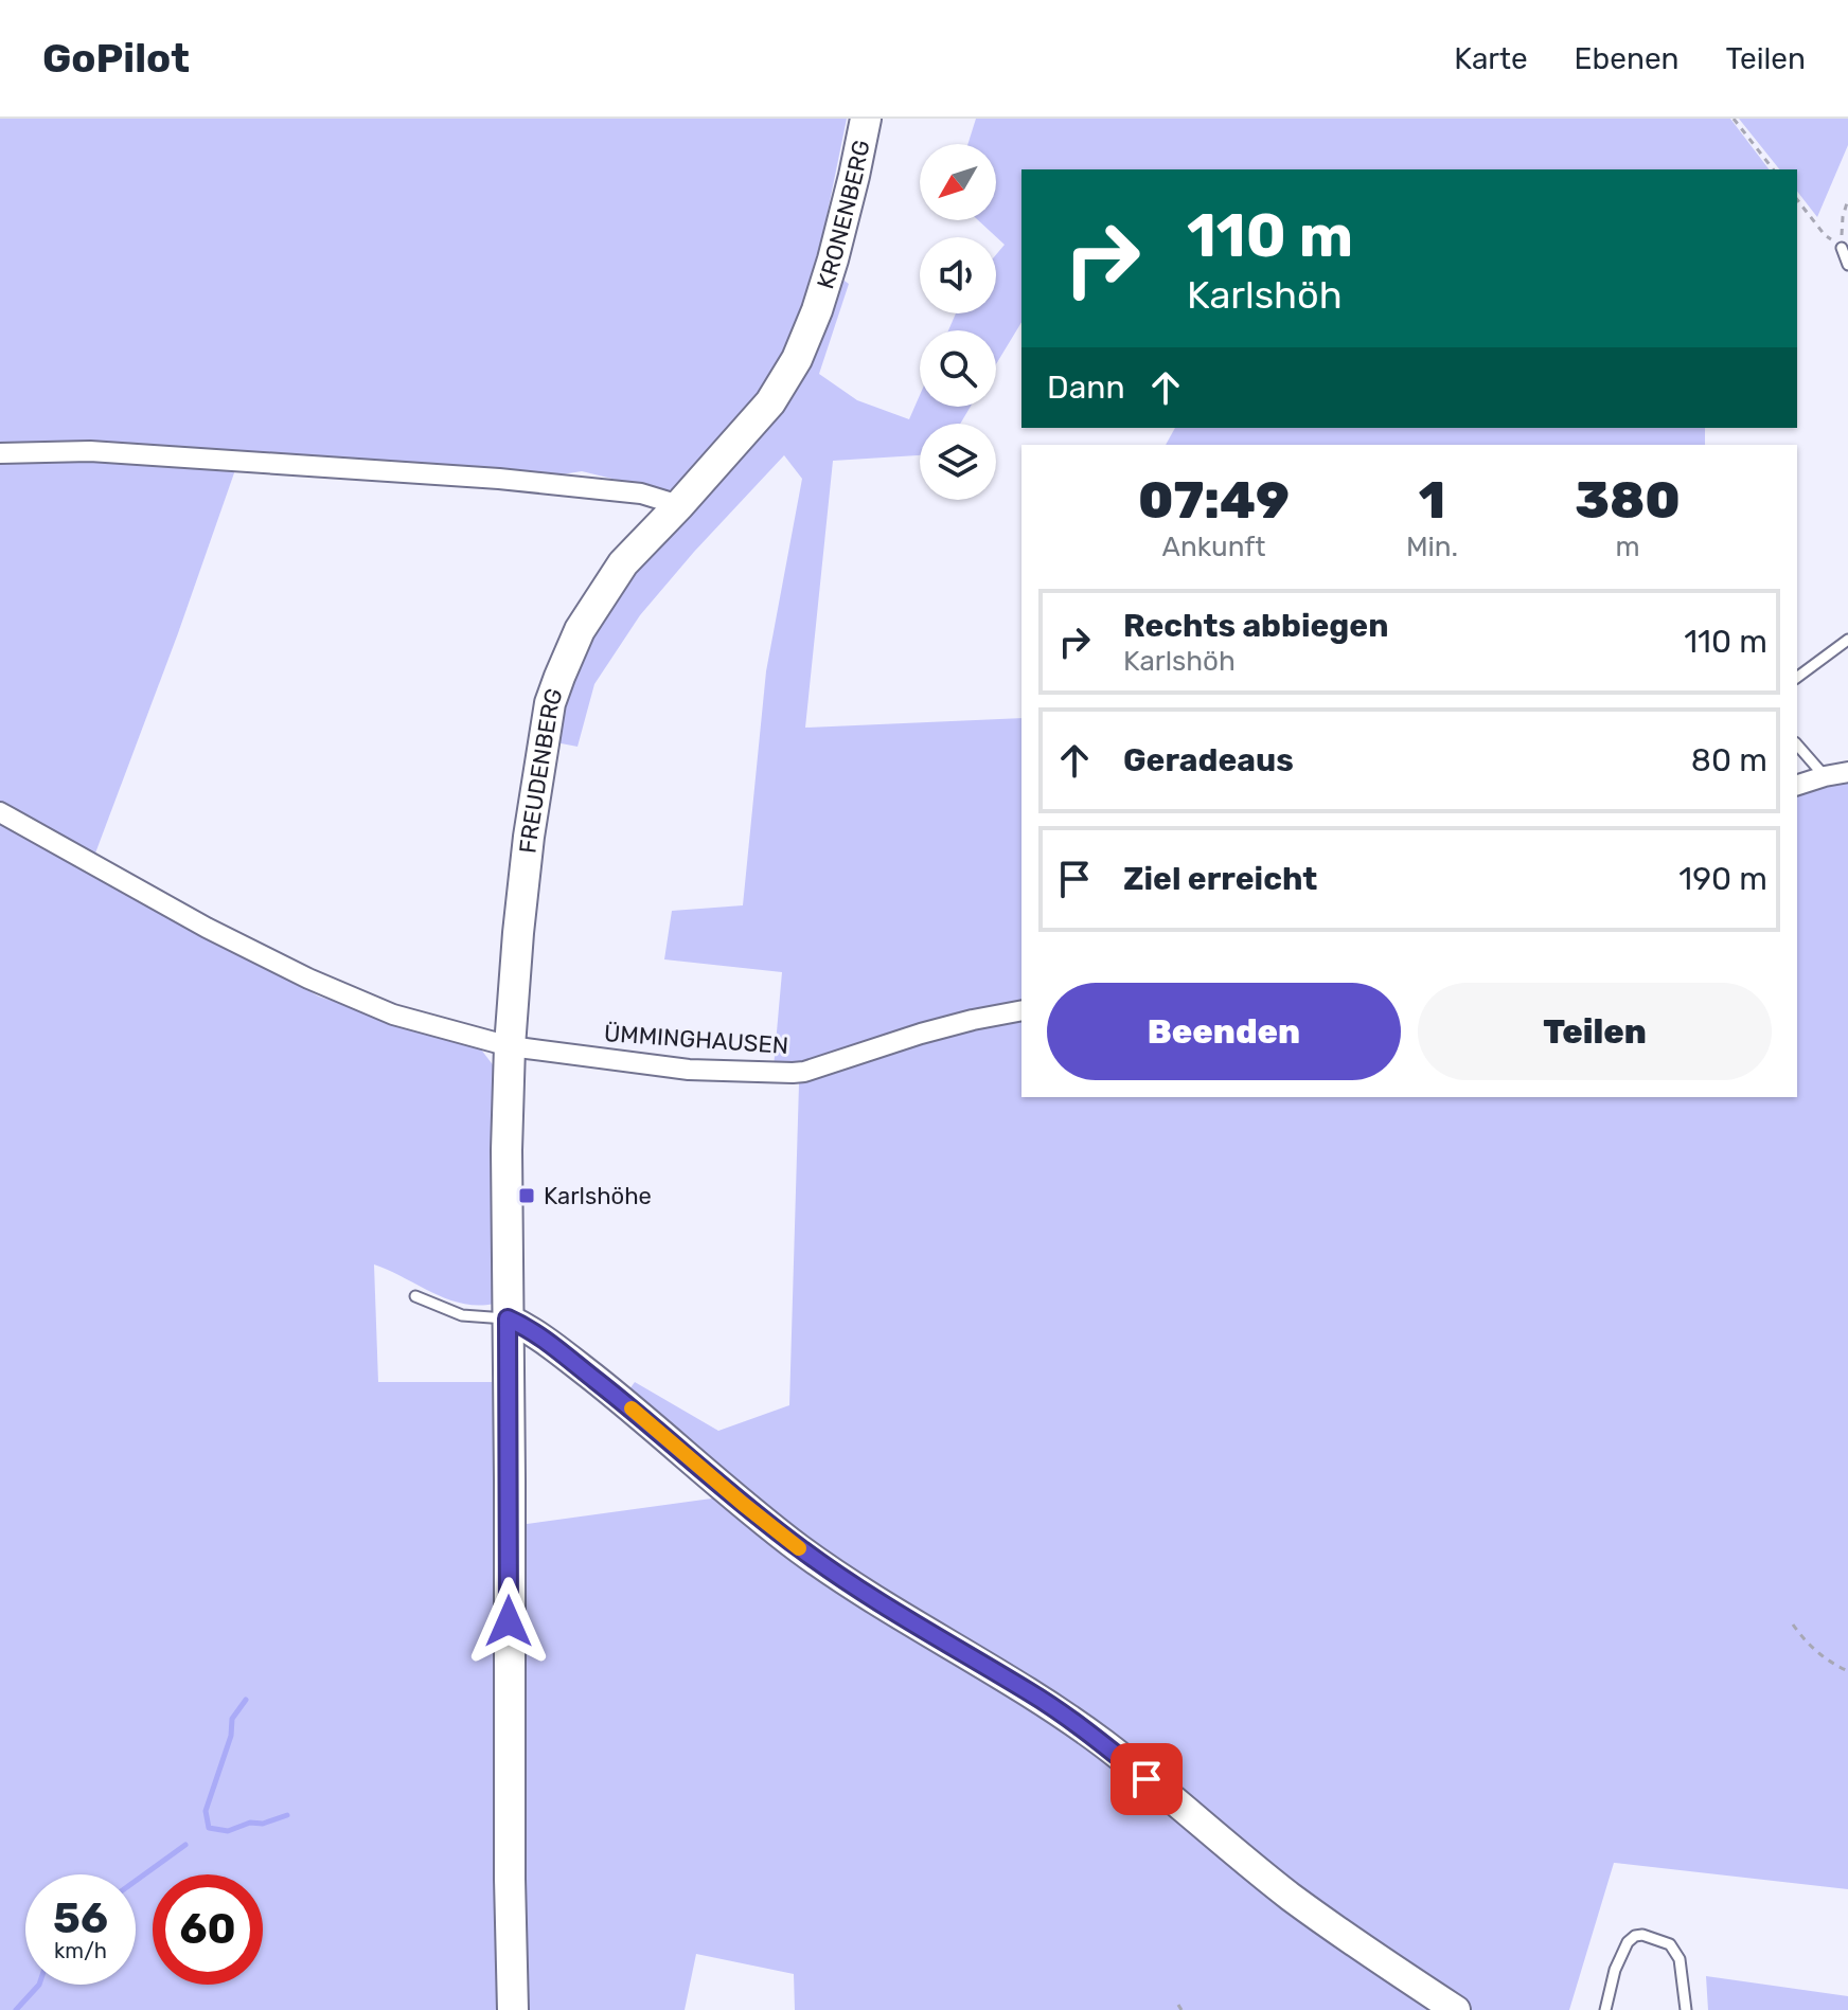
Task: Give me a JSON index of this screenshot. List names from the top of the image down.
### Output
{
  "streets": {
    "main road": ["KRONENBERG", "FREUDENBERG"],
    "street": ["ÜMMINGHAUSEN"]
  },
  "crossings": [
    ["KRONENBERG", "FREUDENBERG"],
    ["FREUDENBERG", "ÜMMINGHAUSEN"]
  ],
  "places": {
    "transit": ["Karlshöhe"]
  },
  "north": "bottom left",
  "page": {
    "header": "GoPilot",
    "nav": ["Karte", "Ebenen", "Teilen"],
    "turn": ["110 m", "Karlshöh"],
    "then": "Dann",
    "eta": [
      "07:49",
      "Ankunft",
      "1",
      "Min.",
      "380",
      "m"
    ],
    "list": [
      {
        "name": "Rechts abbiegen",
        "note": "Karlshöh",
        "value": "110 m"
      },
      {
        "name": "Geradeaus",
        "value": "80 m"
      },
      {
        "name": "Ziel erreicht",
        "value": "190 m"
      }
    ],
    "buttons": ["Beenden", "Teilen"],
    "speed": "56 km/h",
    "limit": "60"
  }
}
